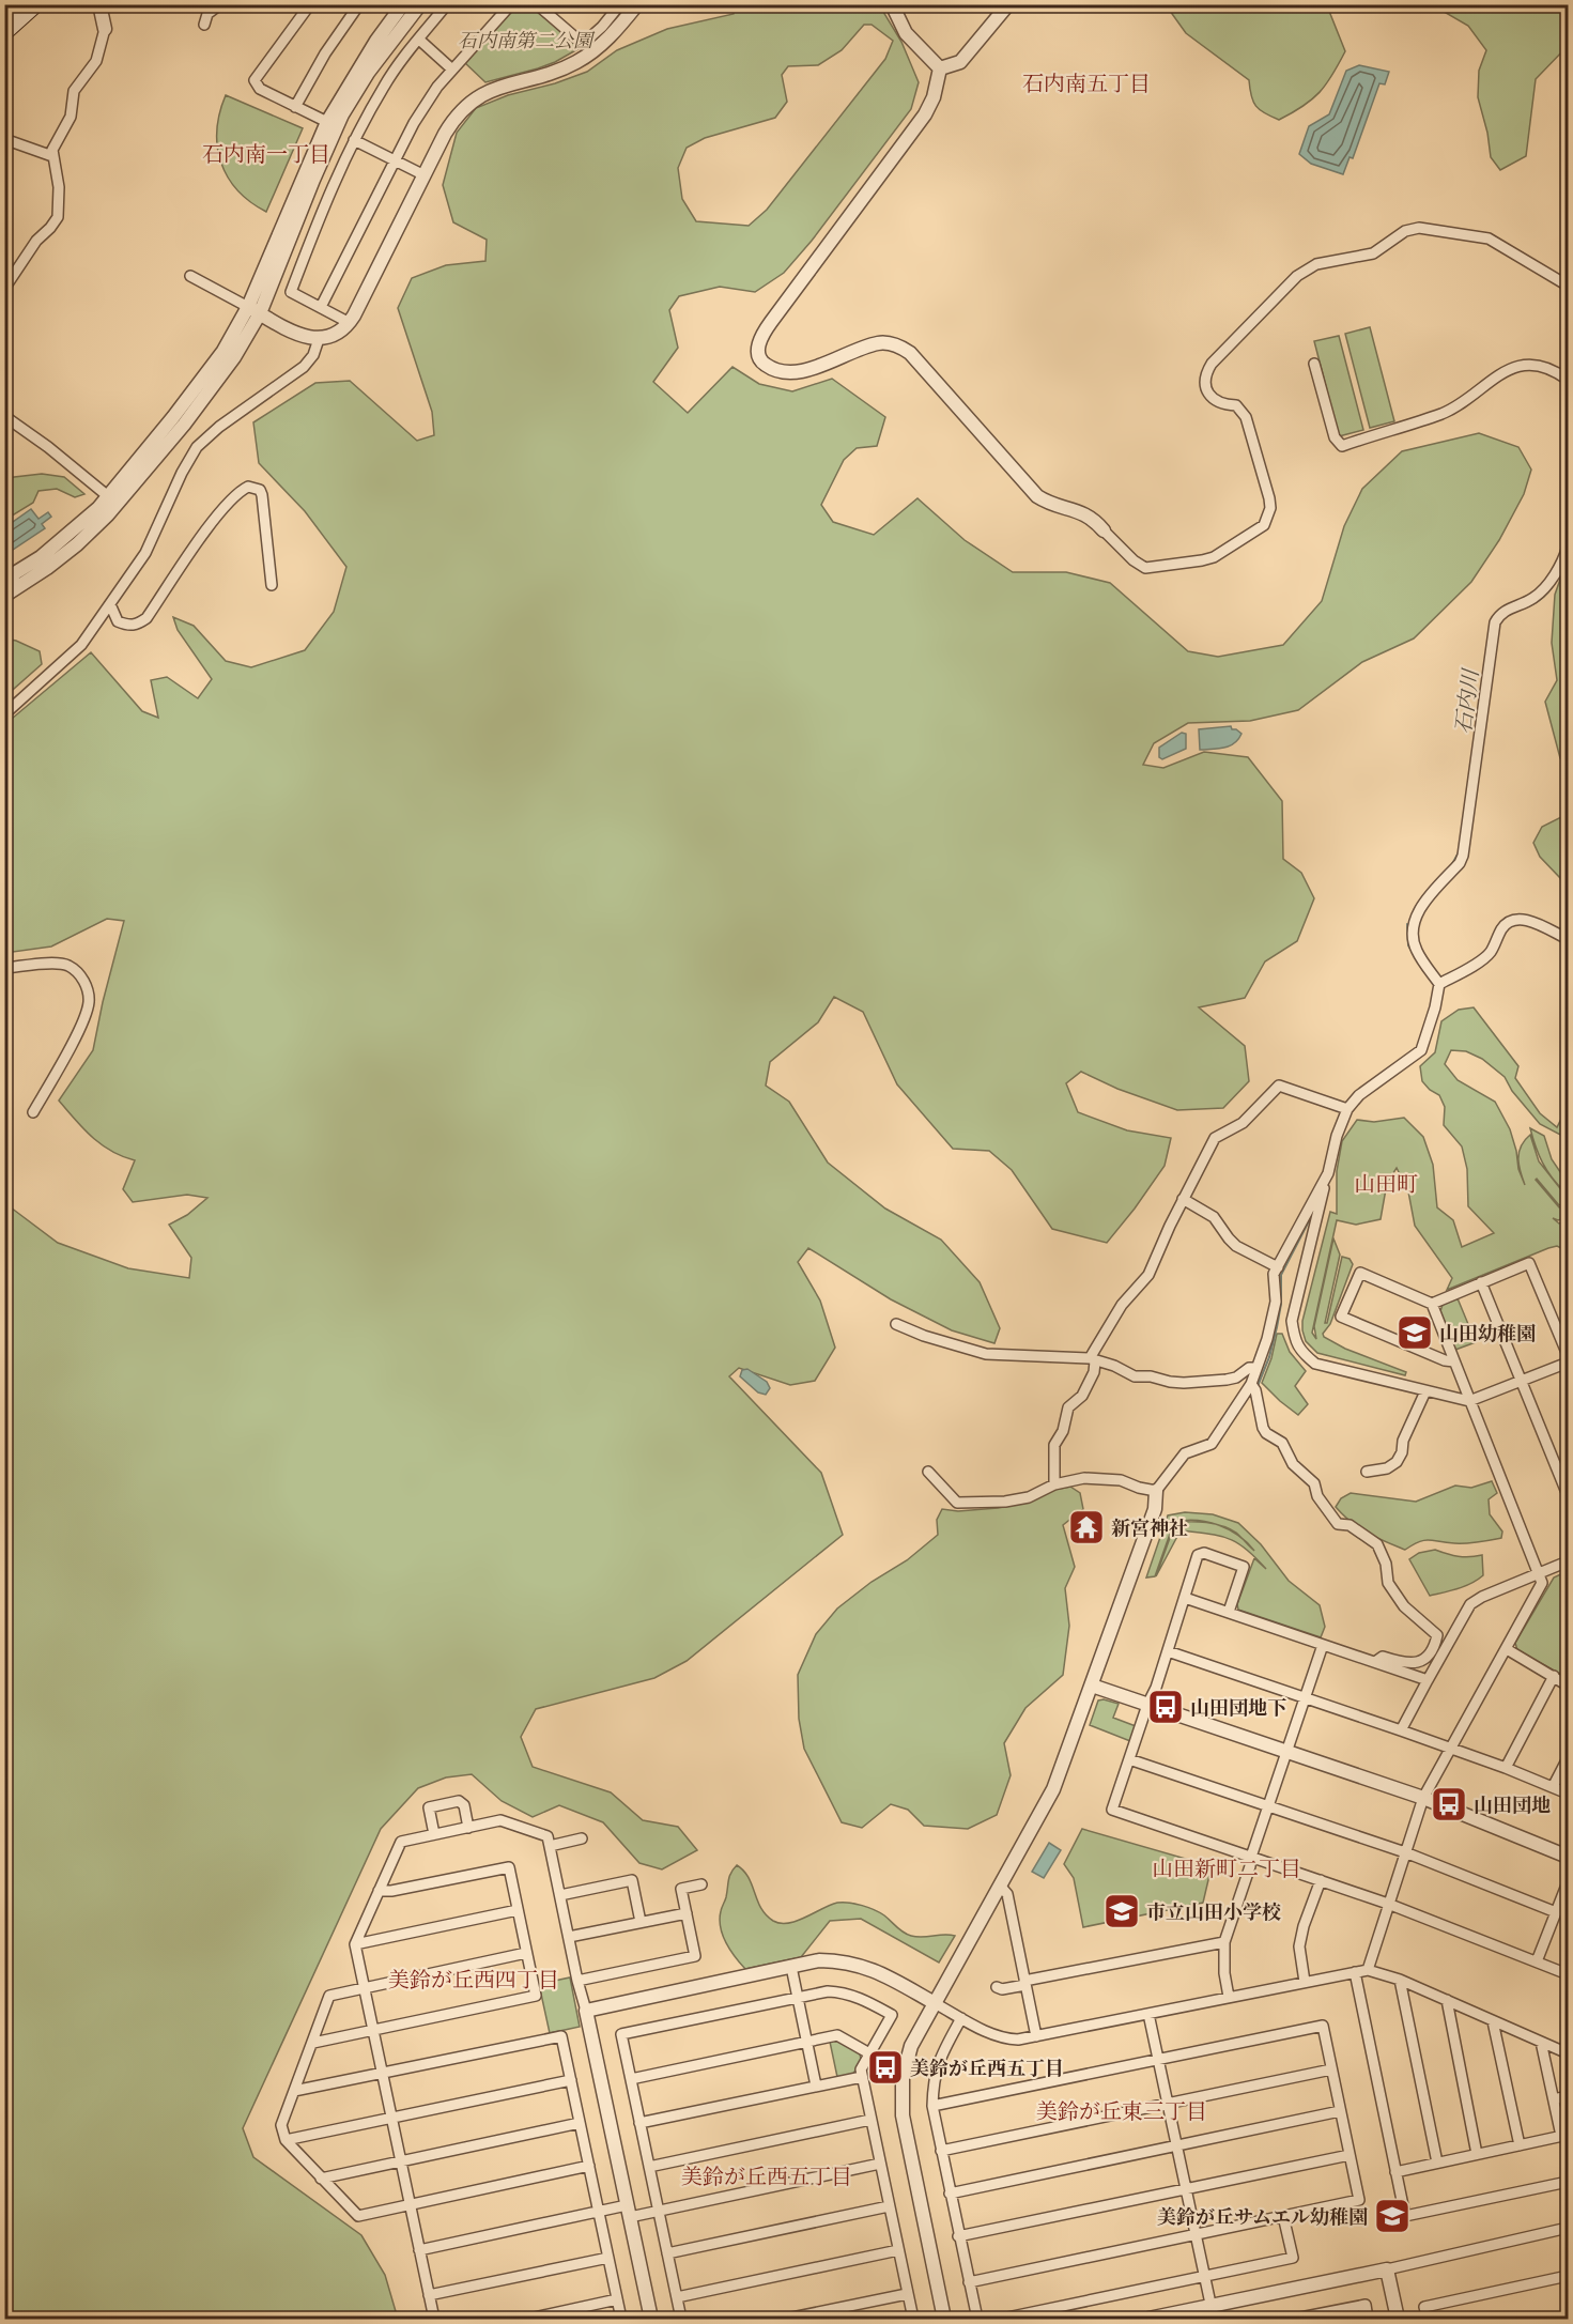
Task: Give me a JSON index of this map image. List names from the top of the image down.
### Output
{
  "districts": [
    "石内南五丁目",
    "石内南一丁目",
    "山田町",
    "山田新町二丁目",
    "美鈴が丘西四丁目",
    "美鈴が丘東三丁目",
    "美鈴が丘西五丁目"
  ],
  "water": ["石内川"],
  "parks": ["石内南第二公園"],
  "places": {
    "school or university": ["山田幼稚園", "市立山田小学校", "美鈴が丘サムエル幼稚園"],
    "temple": ["新宮神社"],
    "bus stop": ["山田団地下", "山田団地", "美鈴が丘西五丁目"]
  }
}
